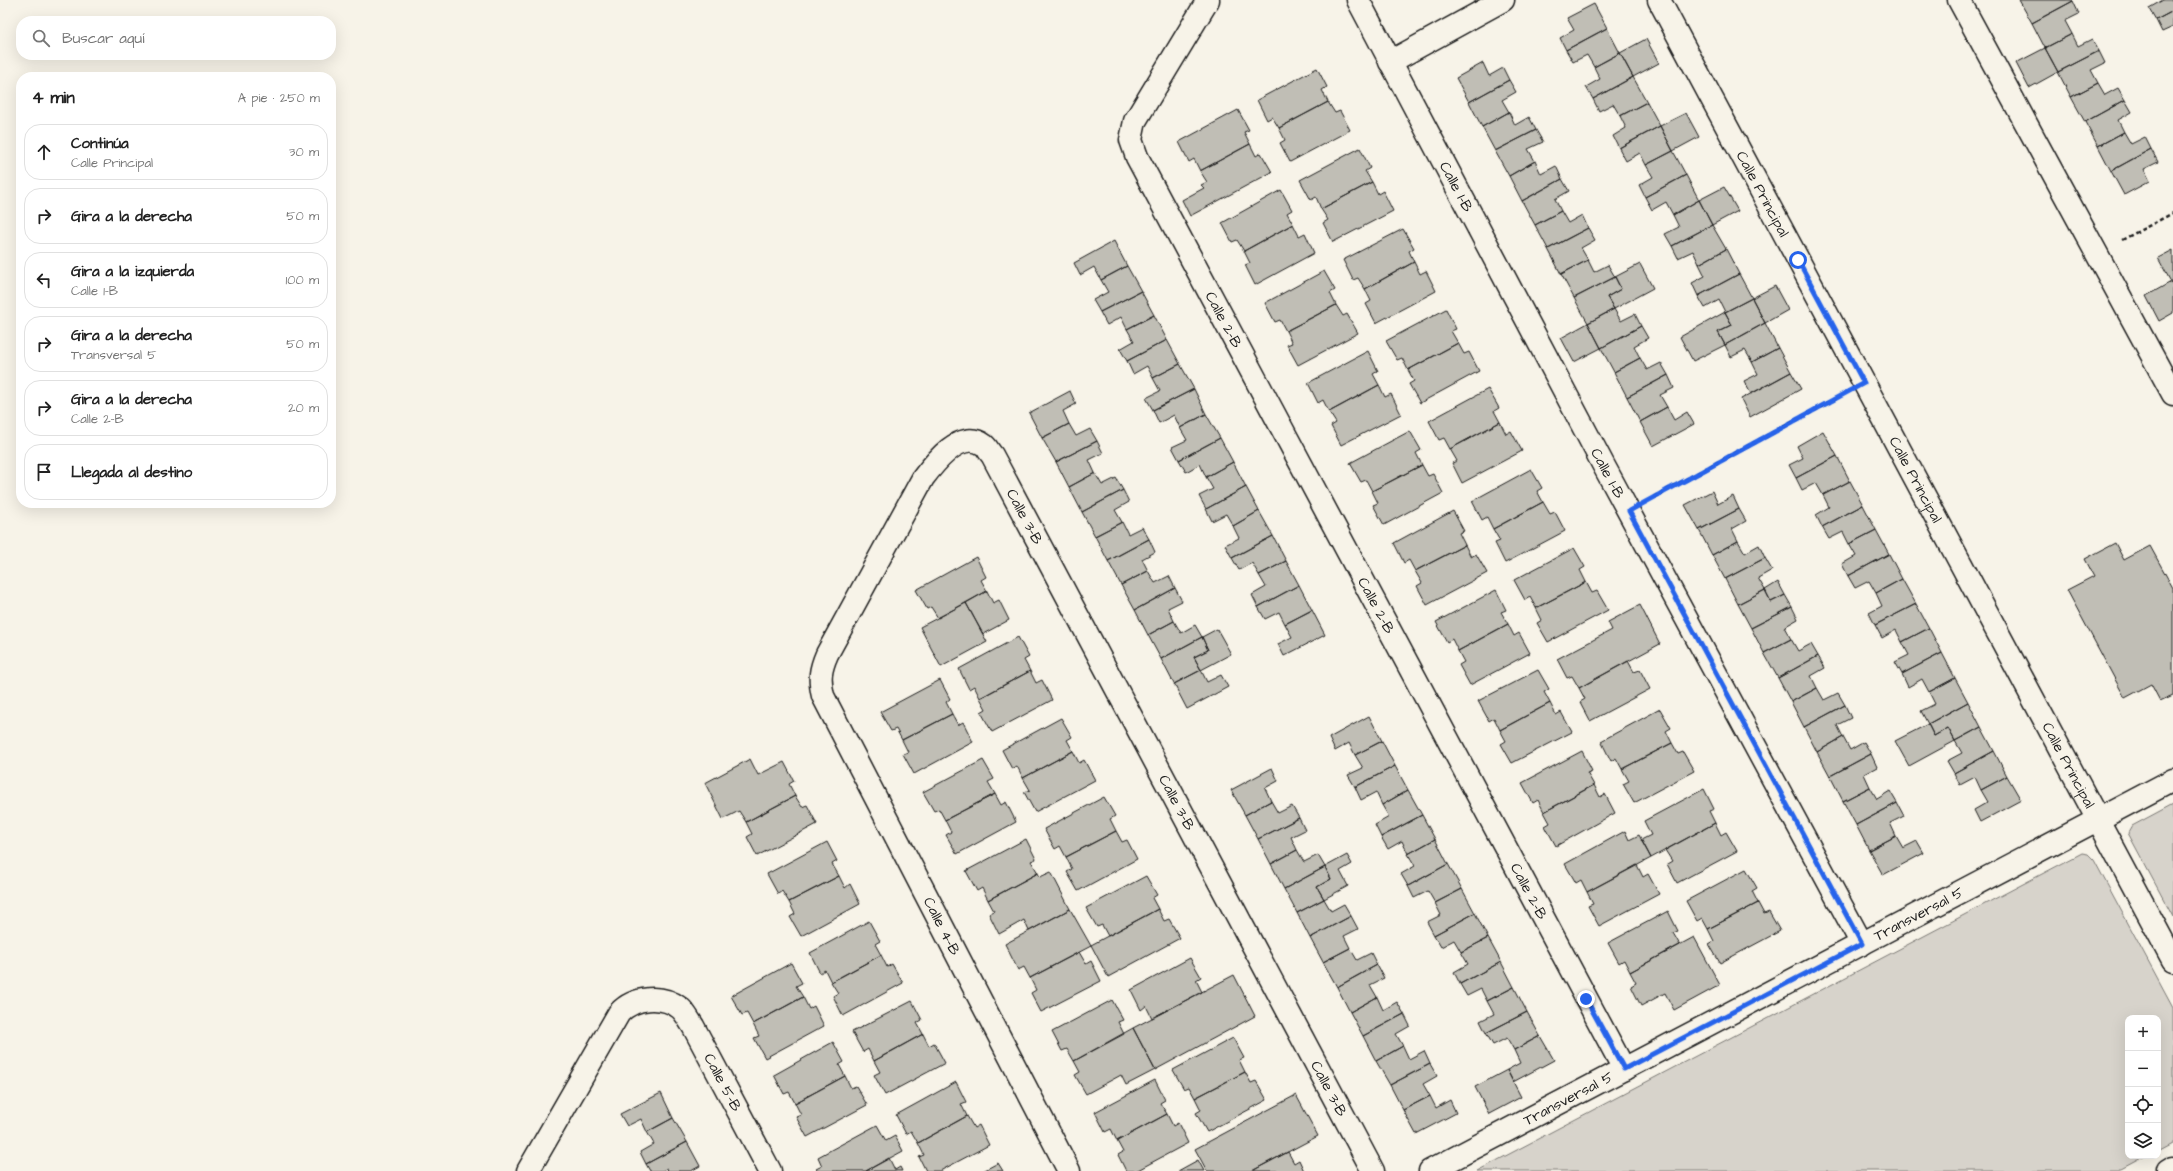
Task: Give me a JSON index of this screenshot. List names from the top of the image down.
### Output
{
  "streets": {
    "street": [
      "Calle 1-B",
      "Calle Principal",
      "Calle 2-B",
      "Calle 3-B",
      "Transversal 5",
      "Calle 4-B",
      "Calle 5-B"
    ]
  },
  "crossings": [
    ["Calle 1-B", "Transversal 5"],
    ["Calle Principal", "Transversal 5"],
    ["Calle 2-B", "Transversal 5"],
    ["Calle 3-B", "Calle 4-B"]
  ],
  "page": {
    "search": "Buscar aquí",
    "heading": ["4 min", "A pie · 250 m"],
    "list": [
      ["Continúa", "Calle Principal", "30 m"],
      ["Gira a la derecha", "50 m"],
      ["Gira a la izquierda", "Calle 1-B", "100 m"],
      ["Gira a la derecha", "Transversal 5", "50 m"],
      ["Gira a la derecha", "Calle 2-B", "20 m"],
      "Llegada al destino"
    ],
    "map_buttons": ["+", "−"]
  }
}
